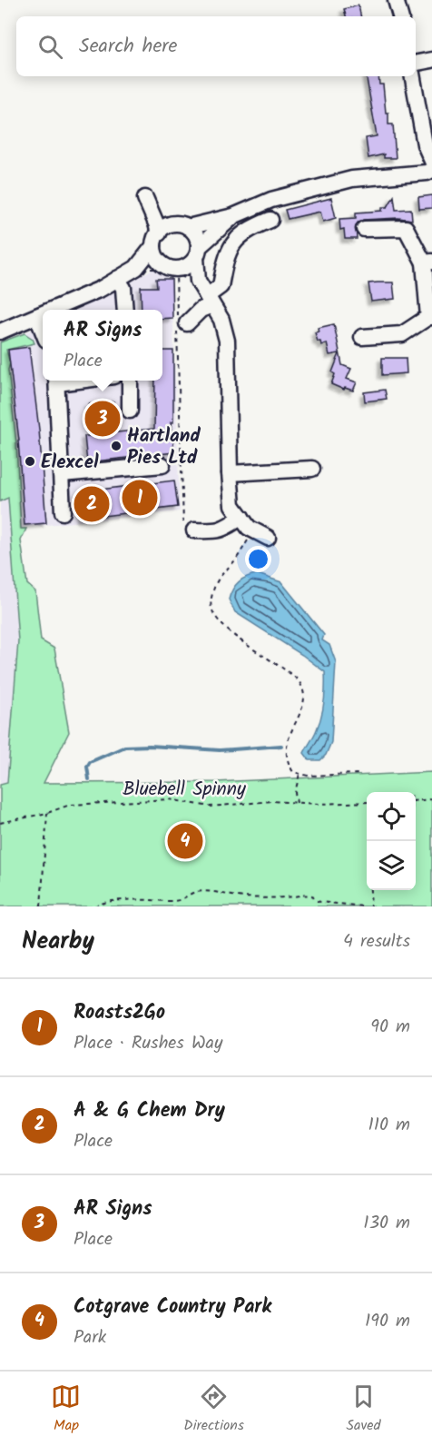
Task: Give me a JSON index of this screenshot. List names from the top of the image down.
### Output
{
  "streets": {
    "path": ["Bluebell Spinny"]
  },
  "places": ["Hartland Pies Ltd", "Elexcel"],
  "page": {
    "search": "Search here",
    "popup": ["AR Signs", "Place"],
    "pins": [
      "3",
      "1",
      "2",
      "4"
    ],
    "heading": ["Nearby", "4 results"],
    "list": [
      {
        "mark": "1",
        "name": "Roasts2Go",
        "note": "Place · Rushes Way",
        "value": "90 m"
      },
      {
        "mark": "2",
        "name": "A & G Chem Dry",
        "note": "Place",
        "value": "110 m"
      },
      {
        "mark": "3",
        "name": "AR Signs",
        "note": "Place",
        "value": "130 m"
      },
      {
        "mark": "4",
        "name": "Cotgrave Country Park",
        "note": "Park",
        "value": "190 m"
      }
    ],
    "nav": ["Map", "Directions", "Saved"]
  }
}
